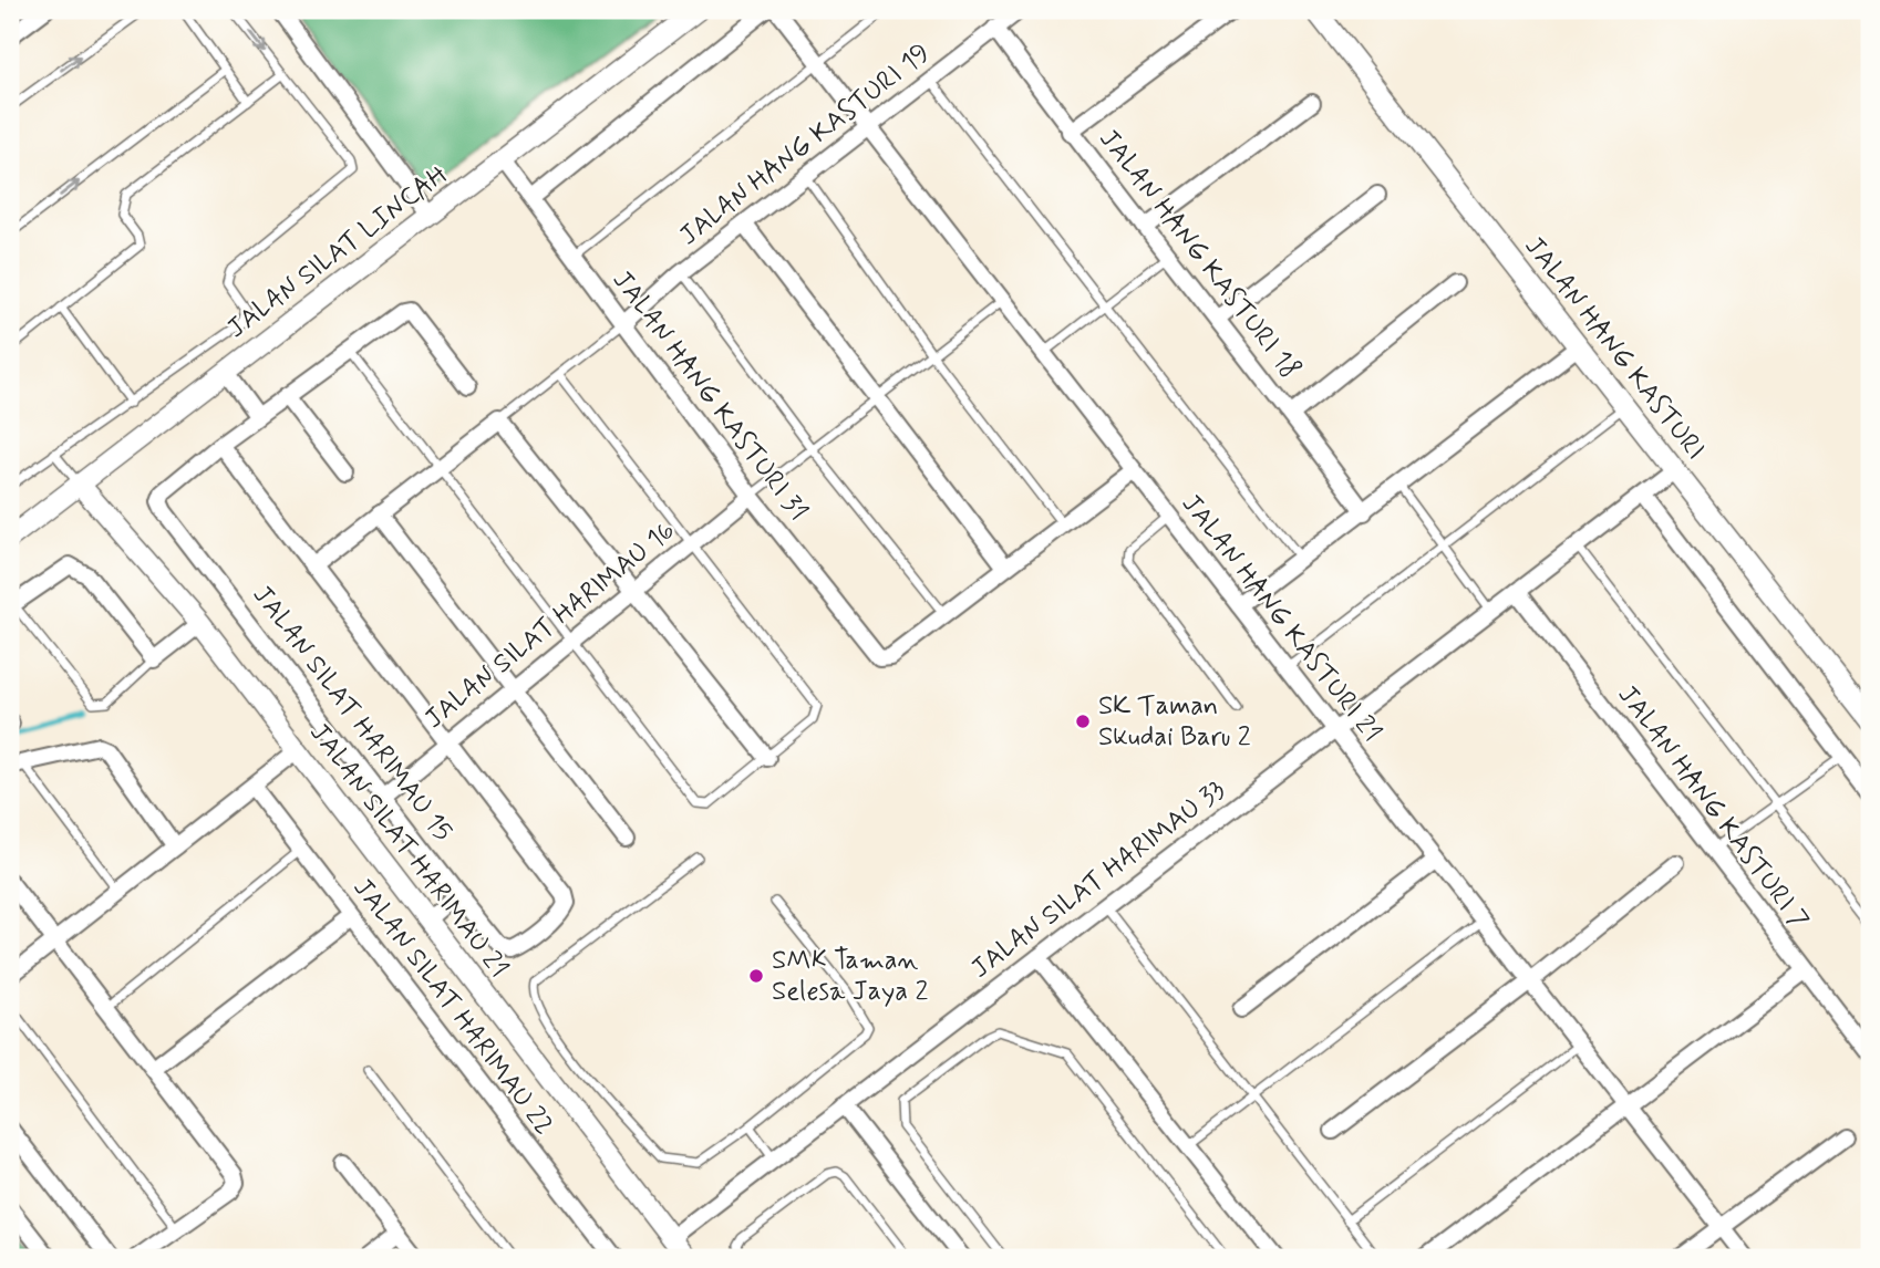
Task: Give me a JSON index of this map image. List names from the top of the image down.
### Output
{
  "streets": {
    "street": [
      "JALAN HANG KASTURI 19",
      "JALAN SILAT LINCAH",
      "JALAN HANG KASTURI 18",
      "JALAN HANG KASTURI",
      "JALAN HANG KASTURI 31",
      "JALAN HANG KASTURI 21",
      "JALAN SILAT HARIMAU 16",
      "JALAN SILAT HARIMAU 15",
      "JALAN HANG KASTURI 7",
      "JALAN SILAT HARIMAU 21",
      "JALAN SILAT HARIMAU 33",
      "JALAN SILAT HARIMAU 22"
    ]
  },
  "crossings": [
    ["JALAN HANG KASTURI 19", "JALAN HANG KASTURI 18"],
    ["JALAN HANG KASTURI 19", "JALAN HANG KASTURI 31"],
    ["JALAN HANG KASTURI 19", "JALAN HANG KASTURI 21"],
    ["JALAN SILAT LINCAH", "JALAN HANG KASTURI 31"],
    ["JALAN SILAT LINCAH", "JALAN SILAT HARIMAU 21"],
    ["JALAN HANG KASTURI", "JALAN SILAT HARIMAU 33"],
    ["JALAN HANG KASTURI 31", "JALAN SILAT HARIMAU 16"],
    ["JALAN HANG KASTURI 21", "JALAN SILAT HARIMAU 33"],
    ["JALAN SILAT HARIMAU 16", "JALAN SILAT HARIMAU 15"],
    ["JALAN HANG KASTURI 7", "JALAN SILAT HARIMAU 33"],
    ["JALAN SILAT HARIMAU 21", "JALAN SILAT HARIMAU 33"]
  ],
  "places": ["SK Taman Skudai Baru 2", "SMK Taman Selesa Jaya 2"]
}
